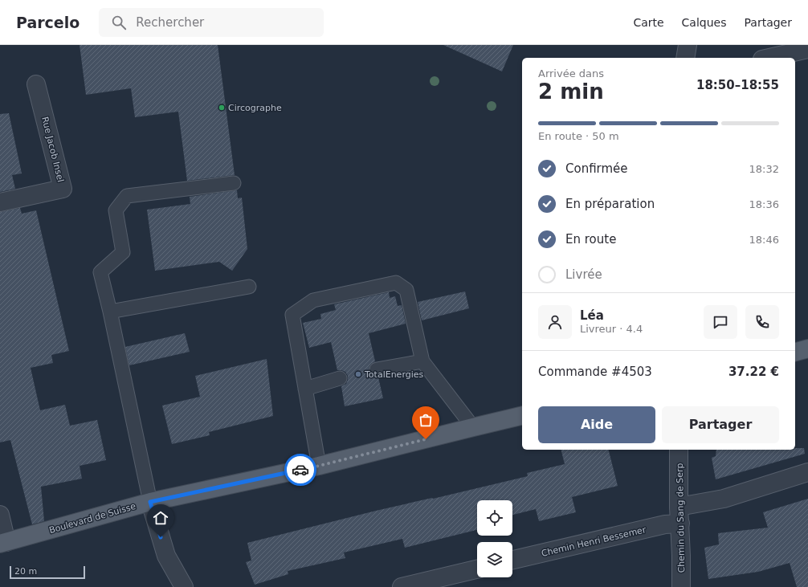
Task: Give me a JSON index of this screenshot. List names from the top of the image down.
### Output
{
  "streets": {
    "main road": ["Boulevard de Suisse"],
    "street": ["Rue Jacob Insel", "Chemin du Sang de Serp", "Chemin Henri Bessemer"]
  },
  "crossings": [
    ["Chemin du Sang de Serp", "Chemin Henri Bessemer"]
  ],
  "places": ["Circographe", "TotalEnergies"],
  "scale_bar": "20 m",
  "page": {
    "header": "Parcelo",
    "search": "Rechercher",
    "nav": ["Carte", "Calques", "Partager"],
    "heading": ["2 min", "Arrivée dans", "18:50–18:55"],
    "panel": [
      "Léa",
      "Livreur · 4.4",
      "Commande #4503",
      "37.22 €"
    ],
    "bar": "En route · 50 m",
    "list": [
      ["Confirmée", "18:32"],
      ["En préparation", "18:36"],
      ["En route", "18:46"],
      "Livrée"
    ],
    "buttons": ["Aide", "Partager"],
    "scale": "20 m"
  }
}
